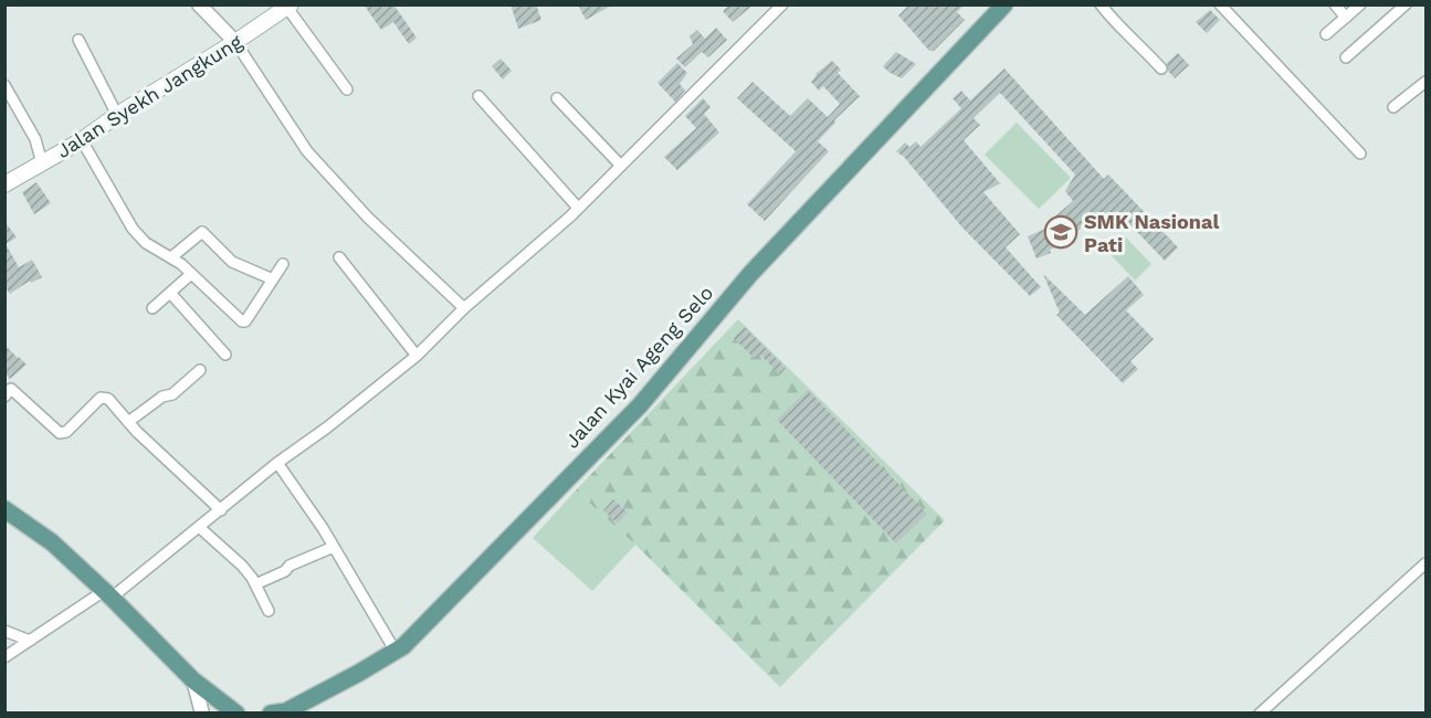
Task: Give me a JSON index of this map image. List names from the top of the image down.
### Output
{
  "streets": {
    "main road": ["Jalan Syekh Jangkung", "Jalan Kyai Ageng Selo"]
  },
  "places": {
    "school or university": ["SMK Nasional Pati"]
  }
}
